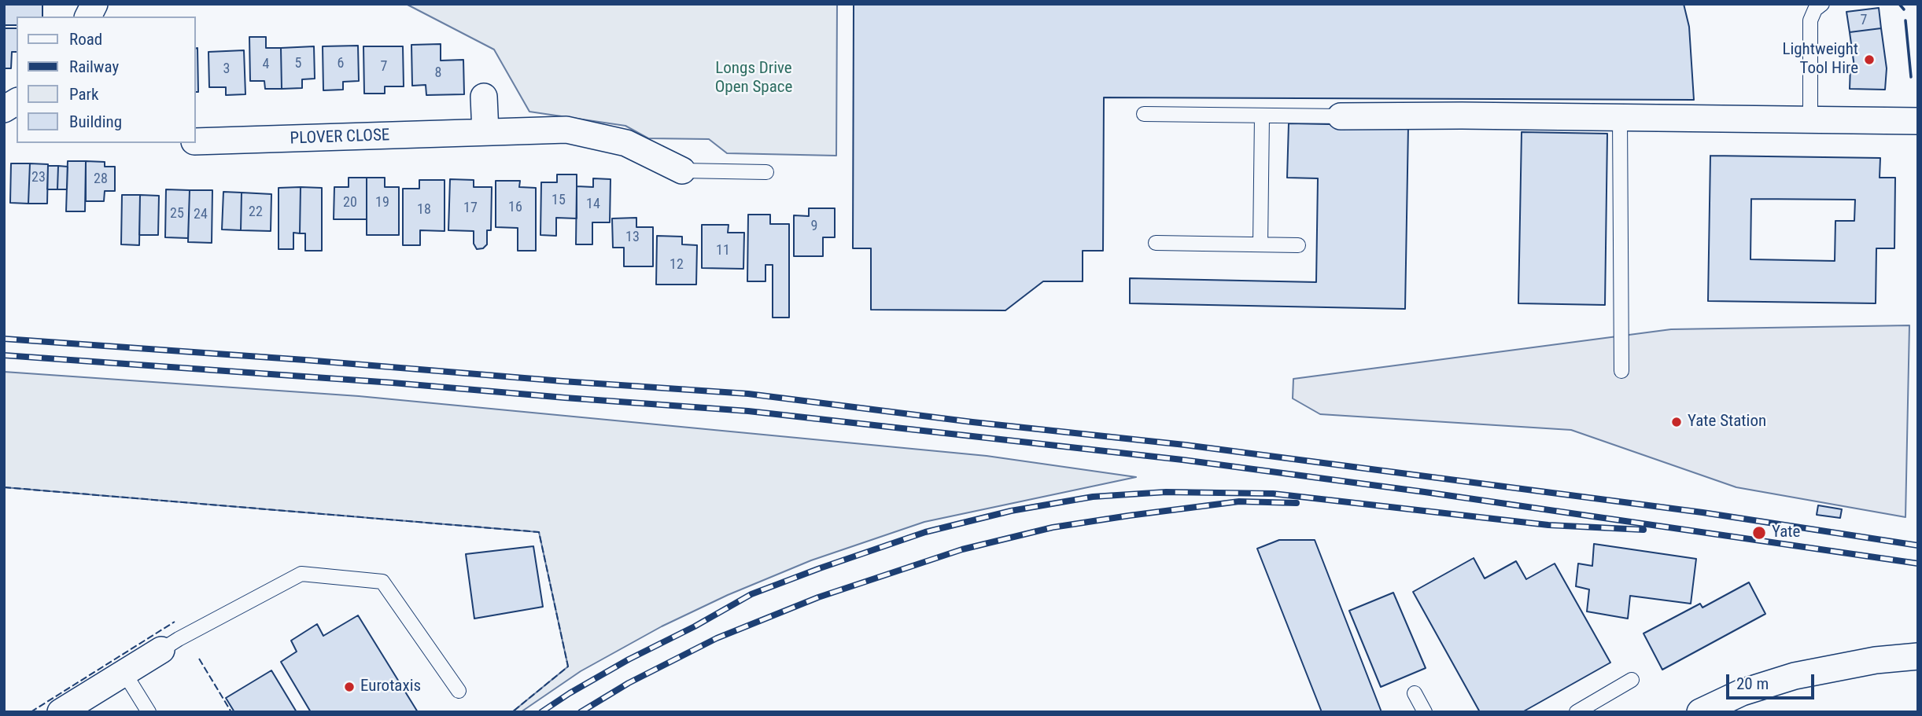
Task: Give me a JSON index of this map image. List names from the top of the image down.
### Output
{
  "streets": {
    "street": ["PLOVER CLOSE"]
  },
  "parks": ["Longs Drive Open Space"],
  "places": [
    "Lightweight Tool Hire",
    "Yate Station",
    "Yate",
    "Eurotaxis"
  ],
  "house_numbers": [
    "7",
    "5",
    "6",
    "4",
    "7",
    "3",
    "8",
    "23",
    "28",
    "15",
    "20",
    "19",
    "14",
    "16",
    "17",
    "18",
    "22",
    "25",
    "24",
    "9",
    "13",
    "11",
    "12"
  ],
  "legend": [
    "Road",
    "Railway",
    "Park",
    "Building"
  ],
  "scale_bar": "20 m"
}
